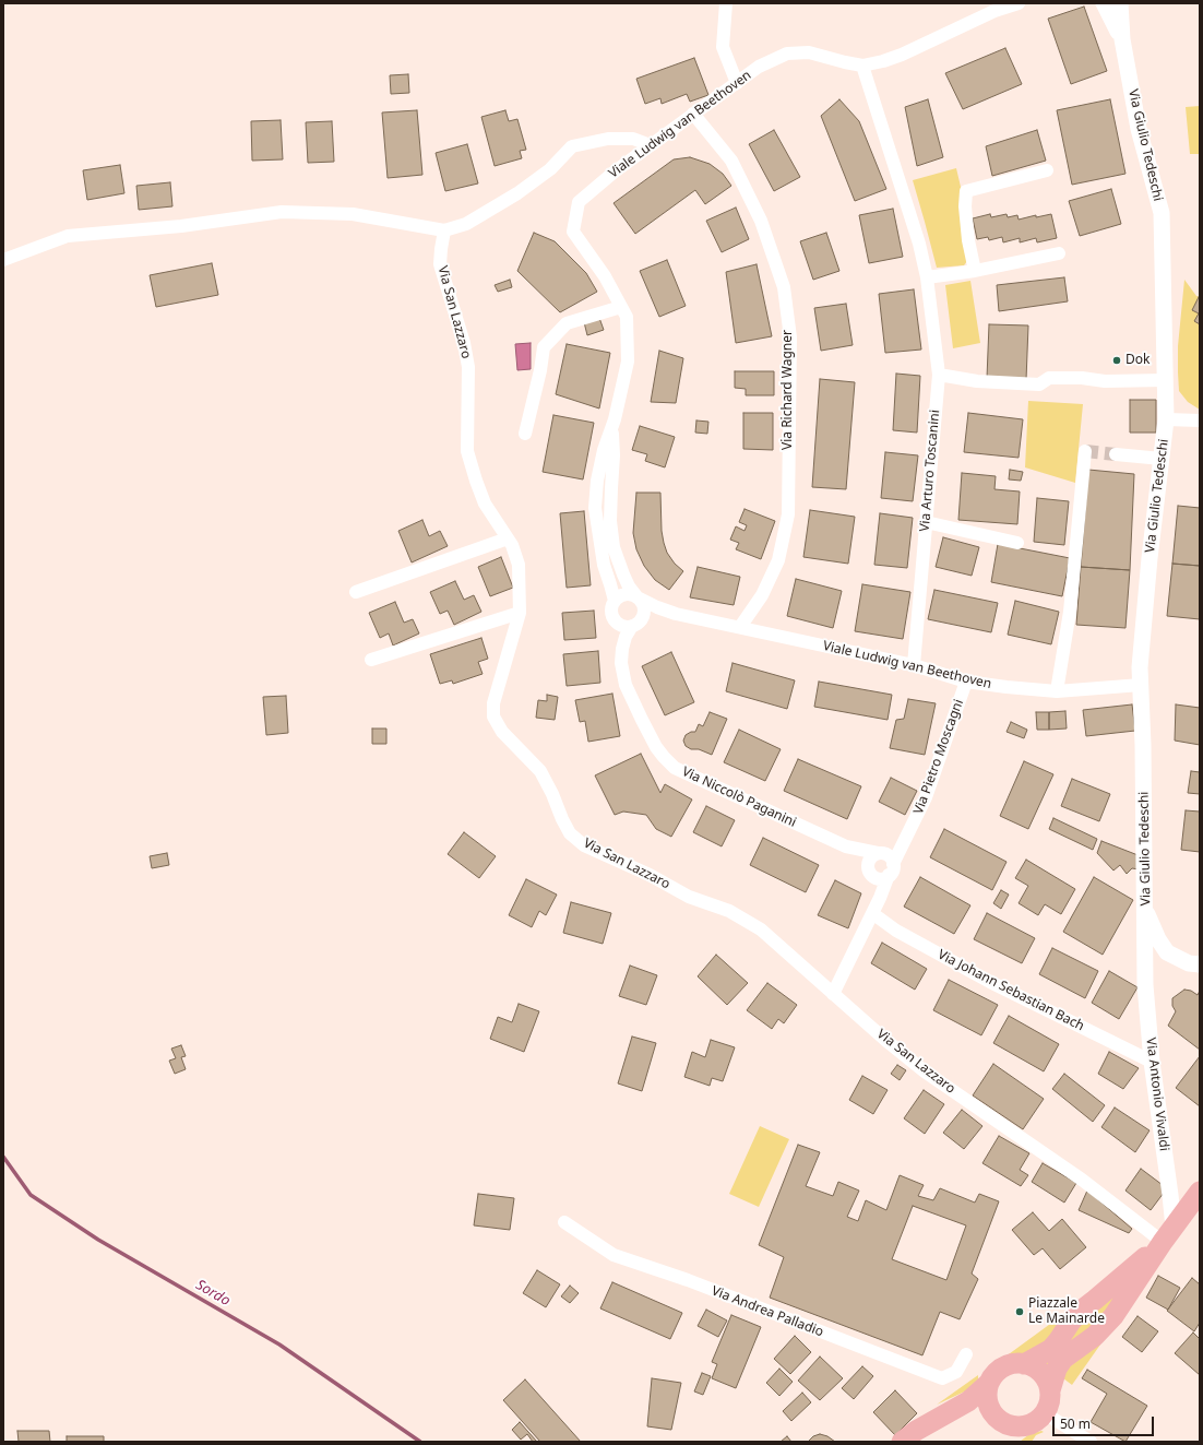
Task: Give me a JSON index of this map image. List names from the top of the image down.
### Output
{
  "streets": {
    "street": [
      "Viale Ludwig van Beethoven",
      "Via Giulio Tedeschi",
      "Via San Lazzaro",
      "Via Richard Wagner",
      "Via Arturo Toscanini",
      "Via Pietro Moscagni",
      "Via Niccolò Paganini",
      "Via Johann Sebastian Bach",
      "Via Antonio Vivaldi",
      "Via Andrea Palladio"
    ]
  },
  "crossings": [
    ["Viale Ludwig van Beethoven", "Via Giulio Tedeschi"],
    ["Viale Ludwig van Beethoven", "Via Richard Wagner"],
    ["Viale Ludwig van Beethoven", "Via Arturo Toscanini"],
    ["Viale Ludwig van Beethoven", "Via Pietro Moscagni"],
    ["Viale Ludwig van Beethoven", "Via Niccolò Paganini"],
    ["Via Giulio Tedeschi", "Via Antonio Vivaldi"],
    ["Via San Lazzaro", "Via Pietro Moscagni"],
    ["Via San Lazzaro", "Via Antonio Vivaldi"],
    ["Via Pietro Moscagni", "Via Niccolò Paganini"],
    ["Via Pietro Moscagni", "Via Johann Sebastian Bach"],
    ["Via Johann Sebastian Bach", "Via Antonio Vivaldi"]
  ],
  "water": ["Sordo"],
  "places": ["Dok", "Piazzale Le Mainarde"],
  "scale_bar": "50 m"
}
